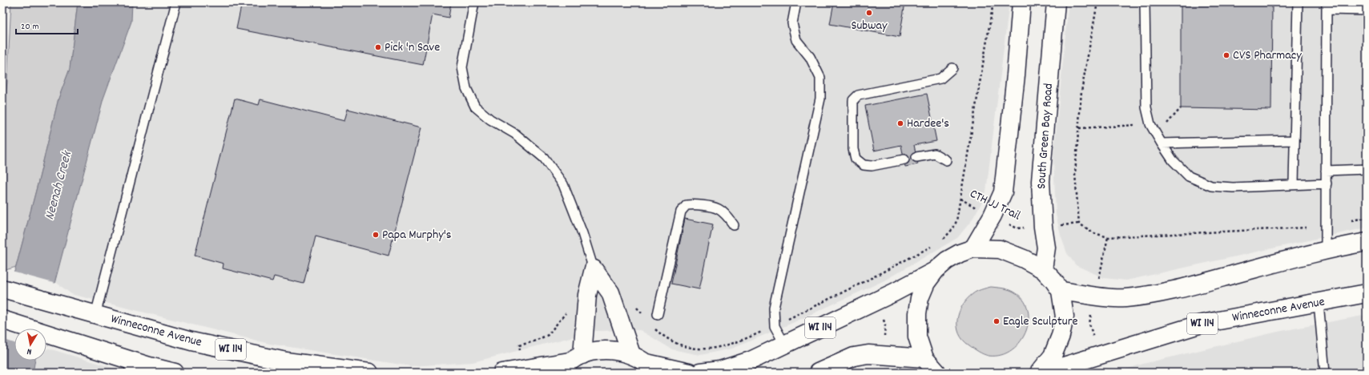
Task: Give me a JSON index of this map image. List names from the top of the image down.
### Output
{
  "streets": {
    "main road": ["South Green Bay Road", "Winneconne Avenue", "WI 114"],
    "path": ["CTH JJ Trail"]
  },
  "crossings": [
    ["South Green Bay Road", "CTH JJ Trail"]
  ],
  "water": ["Neenah Creek"],
  "places": [
    "Subway",
    "Pick 'n Save",
    "CVS Pharmacy",
    "Hardee's",
    "Papa Murphy's",
    "Eagle Sculpture"
  ],
  "scale_bar": "20 m",
  "north": "bottom"
}
